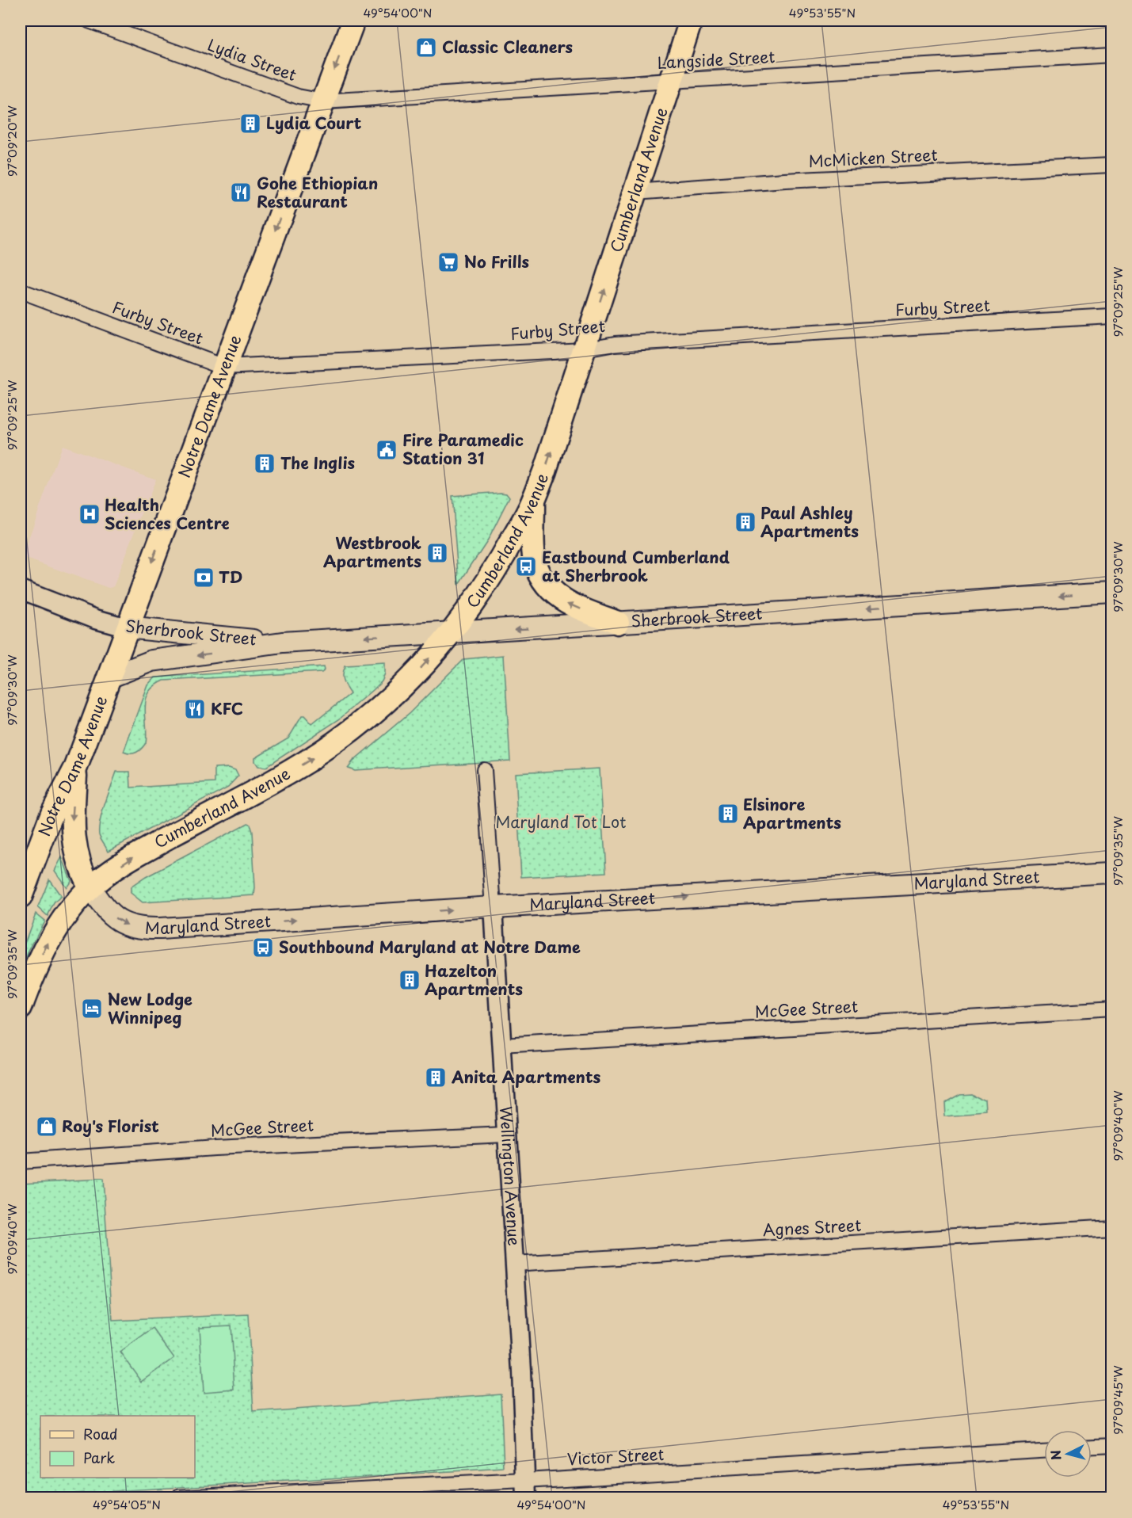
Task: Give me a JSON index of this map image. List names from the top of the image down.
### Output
{
  "streets": {
    "main road": [
      "Cumberland Avenue",
      "Notre Dame Avenue",
      "Sherbrook Street",
      "Maryland Street"
    ],
    "street": [
      "Lydia Street",
      "Langside Street",
      "McMicken Street",
      "Furby Street",
      "McGee Street",
      "Wellington Avenue",
      "Agnes Street",
      "Victor Street"
    ]
  },
  "crossings": [
    ["Lydia Street", "Langside Street"],
    ["Lydia Street", "Notre Dame Avenue"],
    ["Langside Street", "Cumberland Avenue"],
    ["Langside Street", "Notre Dame Avenue"],
    ["McMicken Street", "Cumberland Avenue"],
    ["Cumberland Avenue", "Furby Street"],
    ["Cumberland Avenue", "Sherbrook Street"],
    ["Cumberland Avenue", "Maryland Street"],
    ["Furby Street", "Notre Dame Avenue"],
    ["Notre Dame Avenue", "Sherbrook Street"],
    ["Maryland Street", "Wellington Avenue"],
    ["McGee Street", "Wellington Avenue"],
    ["Wellington Avenue", "Agnes Street"],
    ["Wellington Avenue", "Victor Street"]
  ],
  "one_way": [
    "Cumberland Avenue",
    "Notre Dame Avenue",
    "Sherbrook Street",
    "Maryland Street"
  ],
  "parks": ["Maryland Tot Lot"],
  "places": {
    "shop": ["Classic Cleaners", "Roy's Florist"],
    "building": [
      "Lydia Court",
      "The Inglis",
      "Paul Ashley Apartments",
      "Westbrook Apartments",
      "Elsinore Apartments",
      "Hazelton Apartments",
      "Anita Apartments"
    ],
    "restaurant": ["Gohe Ethiopian Restaurant", "KFC"],
    "supermarket": ["No Frills"],
    "public building": ["Fire Paramedic Station 31"],
    "hospital": ["Health Sciences Centre"],
    "bus stop": ["Eastbound Cumberland at Sherbrook", "Southbound Maryland at Notre Dame"],
    "bank": ["TD"],
    "hotel": ["New Lodge Winnipeg"]
  },
  "legend": ["Road", "Park"],
  "north": "left",
  "coordinates": [
    "49°54'00\"N",
    "49°53'55\"N",
    "97°09'20\"W",
    "97°09'25\"W",
    "97°09'30\"W",
    "97°09'35\"W",
    "97°09'40\"W",
    "97°09'45\"W",
    "49°54'05\"N"
  ]
}
